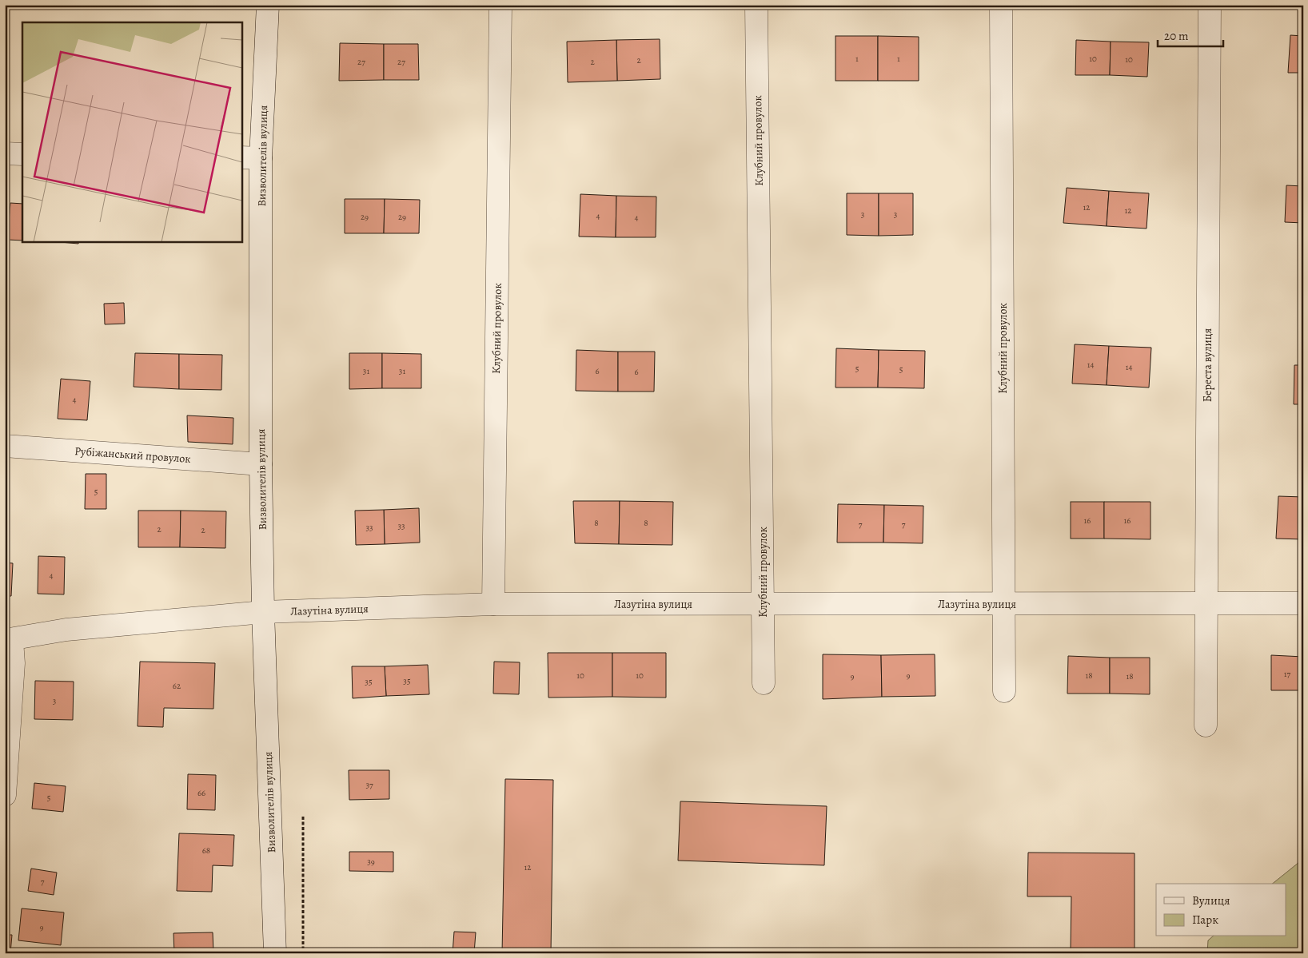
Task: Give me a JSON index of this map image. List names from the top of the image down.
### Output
{
  "streets": {
    "street": [
      "Клубний провулок",
      "Визволителів вулиця",
      "Береста вулиця",
      "Рубіжанський провулок",
      "Лазутіна вулиця"
    ]
  },
  "crossings": [
    ["Клубний провулок", "Лазутіна вулиця"],
    ["Визволителів вулиця", "Рубіжанський провулок"],
    ["Визволителів вулиця", "Лазутіна вулиця"],
    ["Береста вулиця", "Лазутіна вулиця"]
  ],
  "house_numbers": [
    "1",
    "1",
    "10",
    "10",
    "2",
    "27",
    "27",
    "2",
    "12",
    "12",
    "3",
    "3",
    "4",
    "29",
    "29",
    "4",
    "14",
    "14",
    "5",
    "5",
    "31",
    "31",
    "6",
    "6",
    "4",
    "5",
    "16",
    "16",
    "8",
    "8",
    "7",
    "7",
    "33",
    "33",
    "2",
    "2",
    "4",
    "17",
    "10",
    "10",
    "9",
    "18",
    "9",
    "18",
    "35",
    "35",
    "62",
    "3",
    "37",
    "66",
    "5",
    "68",
    "39",
    "12",
    "7",
    "9"
  ],
  "legend": ["Вулиця", "Парк"],
  "scale_bar": "20 m"
}
